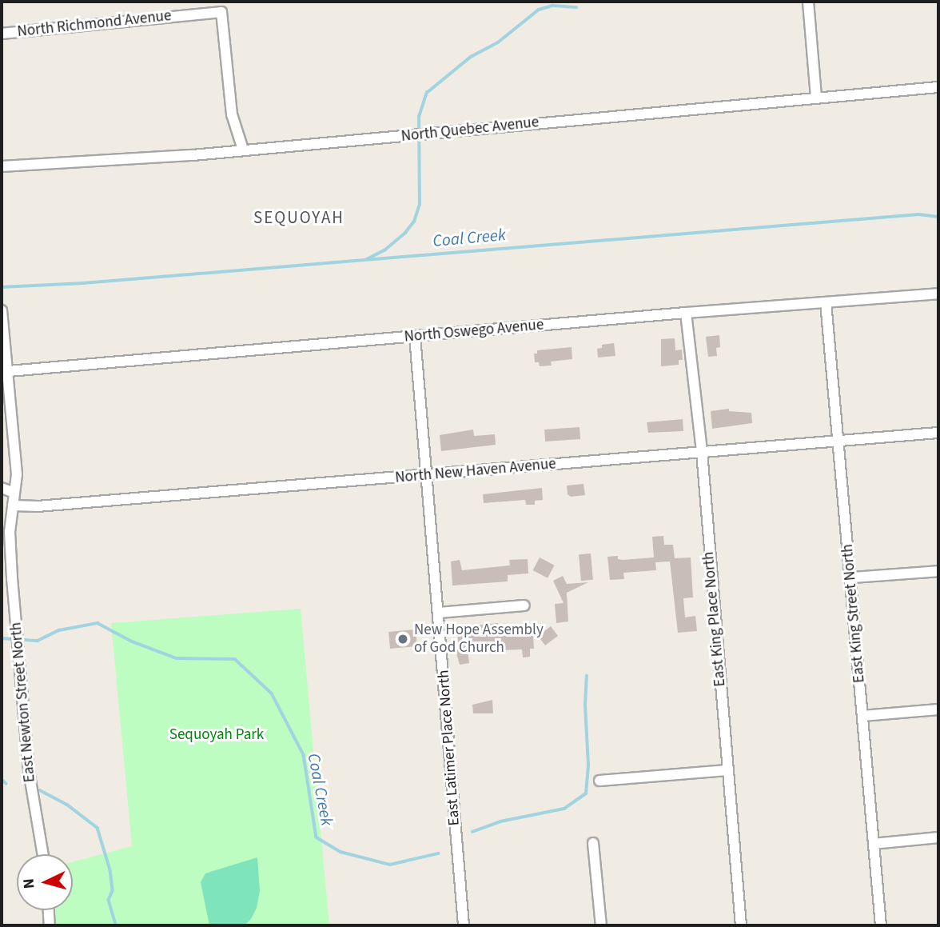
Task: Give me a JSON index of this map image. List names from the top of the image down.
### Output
{
  "streets": {
    "street": [
      "North Richmond Avenue",
      "North Quebec Avenue",
      "North Oswego Avenue",
      "North New Haven Avenue",
      "East King Street North",
      "East King Place North",
      "East Newton Street North",
      "East Latimer Place North"
    ]
  },
  "crossings": [
    ["North Richmond Avenue", "North Quebec Avenue"],
    ["North Oswego Avenue", "East King Street North"],
    ["North Oswego Avenue", "East King Place North"],
    ["North Oswego Avenue", "East Newton Street North"],
    ["North Oswego Avenue", "East Latimer Place North"],
    ["North New Haven Avenue", "East King Street North"],
    ["North New Haven Avenue", "East King Place North"],
    ["North New Haven Avenue", "East Newton Street North"],
    ["North New Haven Avenue", "East Latimer Place North"]
  ],
  "districts": ["SEQUOYAH"],
  "water": ["Coal Creek"],
  "parks": ["Sequoyah Park"],
  "places": ["New Hope Assembly of God Church"],
  "north": "left"
}
